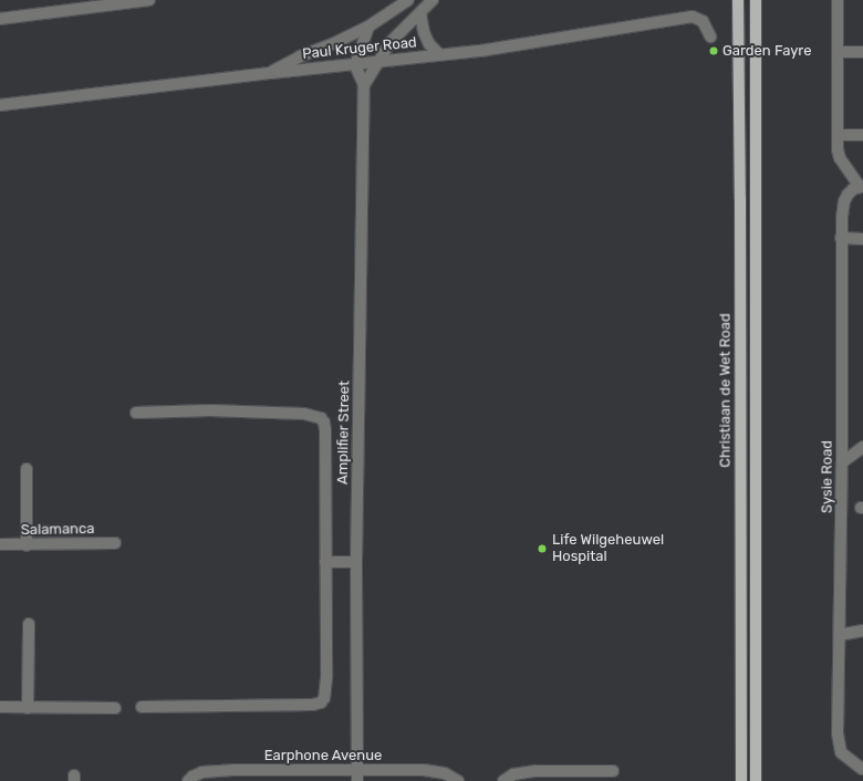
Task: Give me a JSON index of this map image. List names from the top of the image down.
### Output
{
  "streets": {
    "main road": ["Christiaan de Wet Road"],
    "street": [
      "Paul Kruger Road",
      "Amplifier Street",
      "Sysie Road",
      "Salamanca",
      "Earphone Avenue"
    ]
  },
  "crossings": [
    ["Paul Kruger Road", "Amplifier Street"],
    ["Amplifier Street", "Earphone Avenue"]
  ],
  "places": ["Garden Fayre", "Life Wilgeheuwel Hospital"]
}
